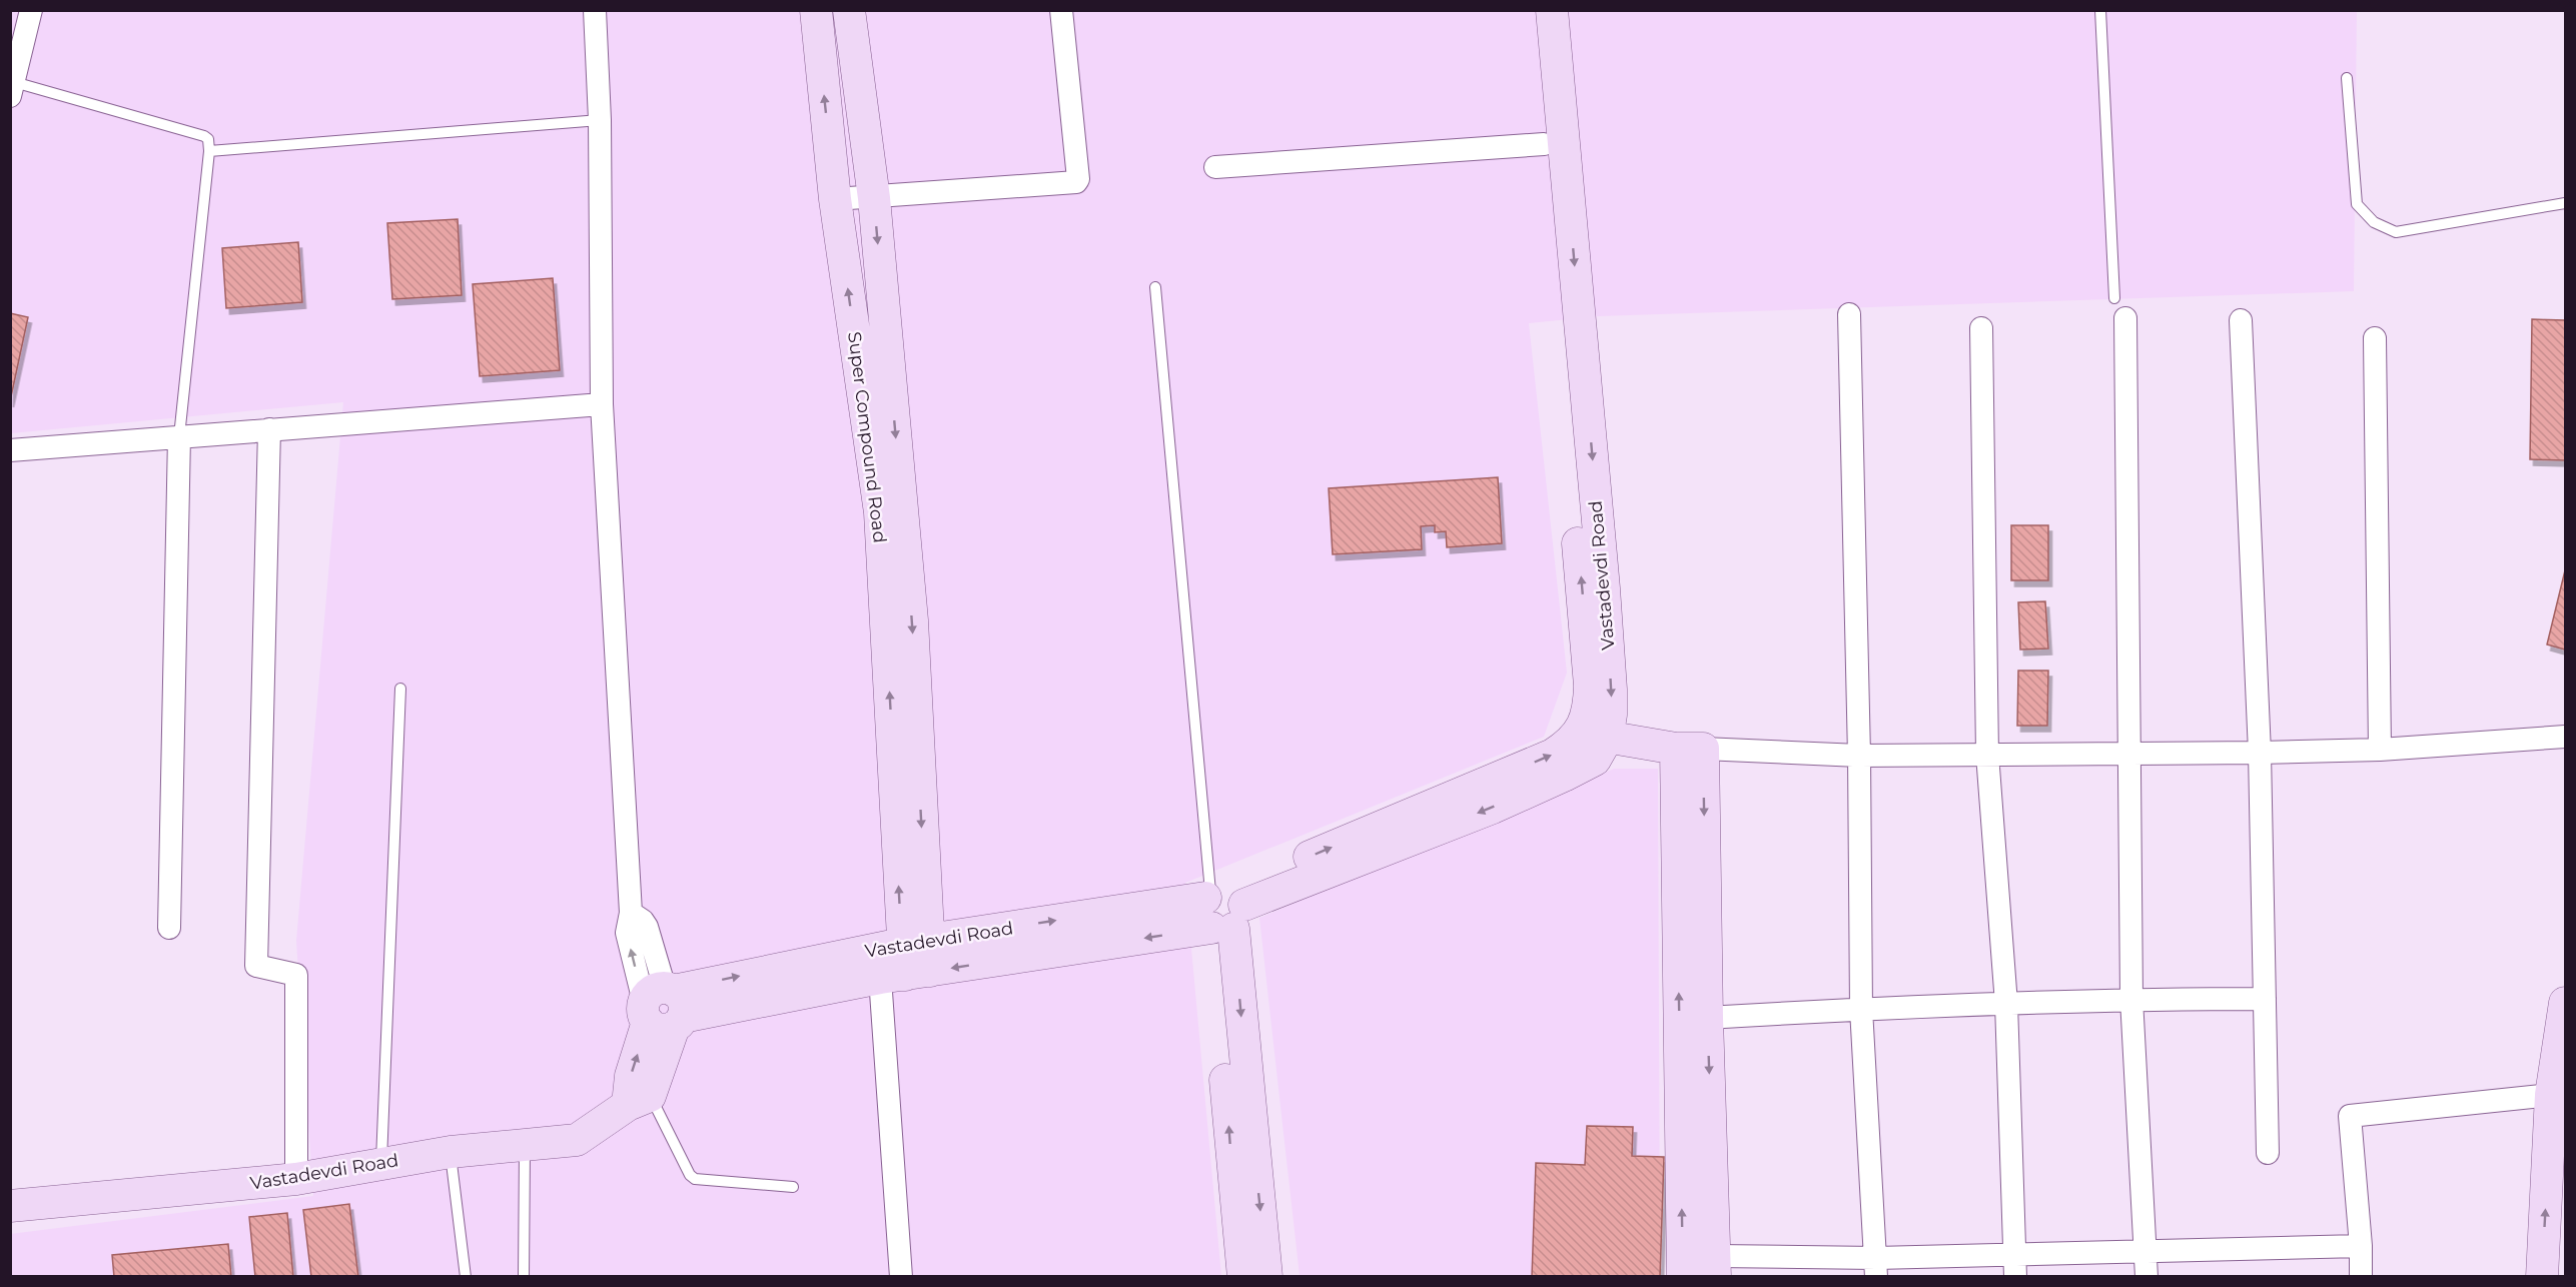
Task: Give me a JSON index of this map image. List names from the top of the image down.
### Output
{
  "streets": {
    "street": ["Super Compound Road", "Vastadevdi Road"]
  },
  "crossings": [
    ["Super Compound Road", "Vastadevdi Road"]
  ]
}
